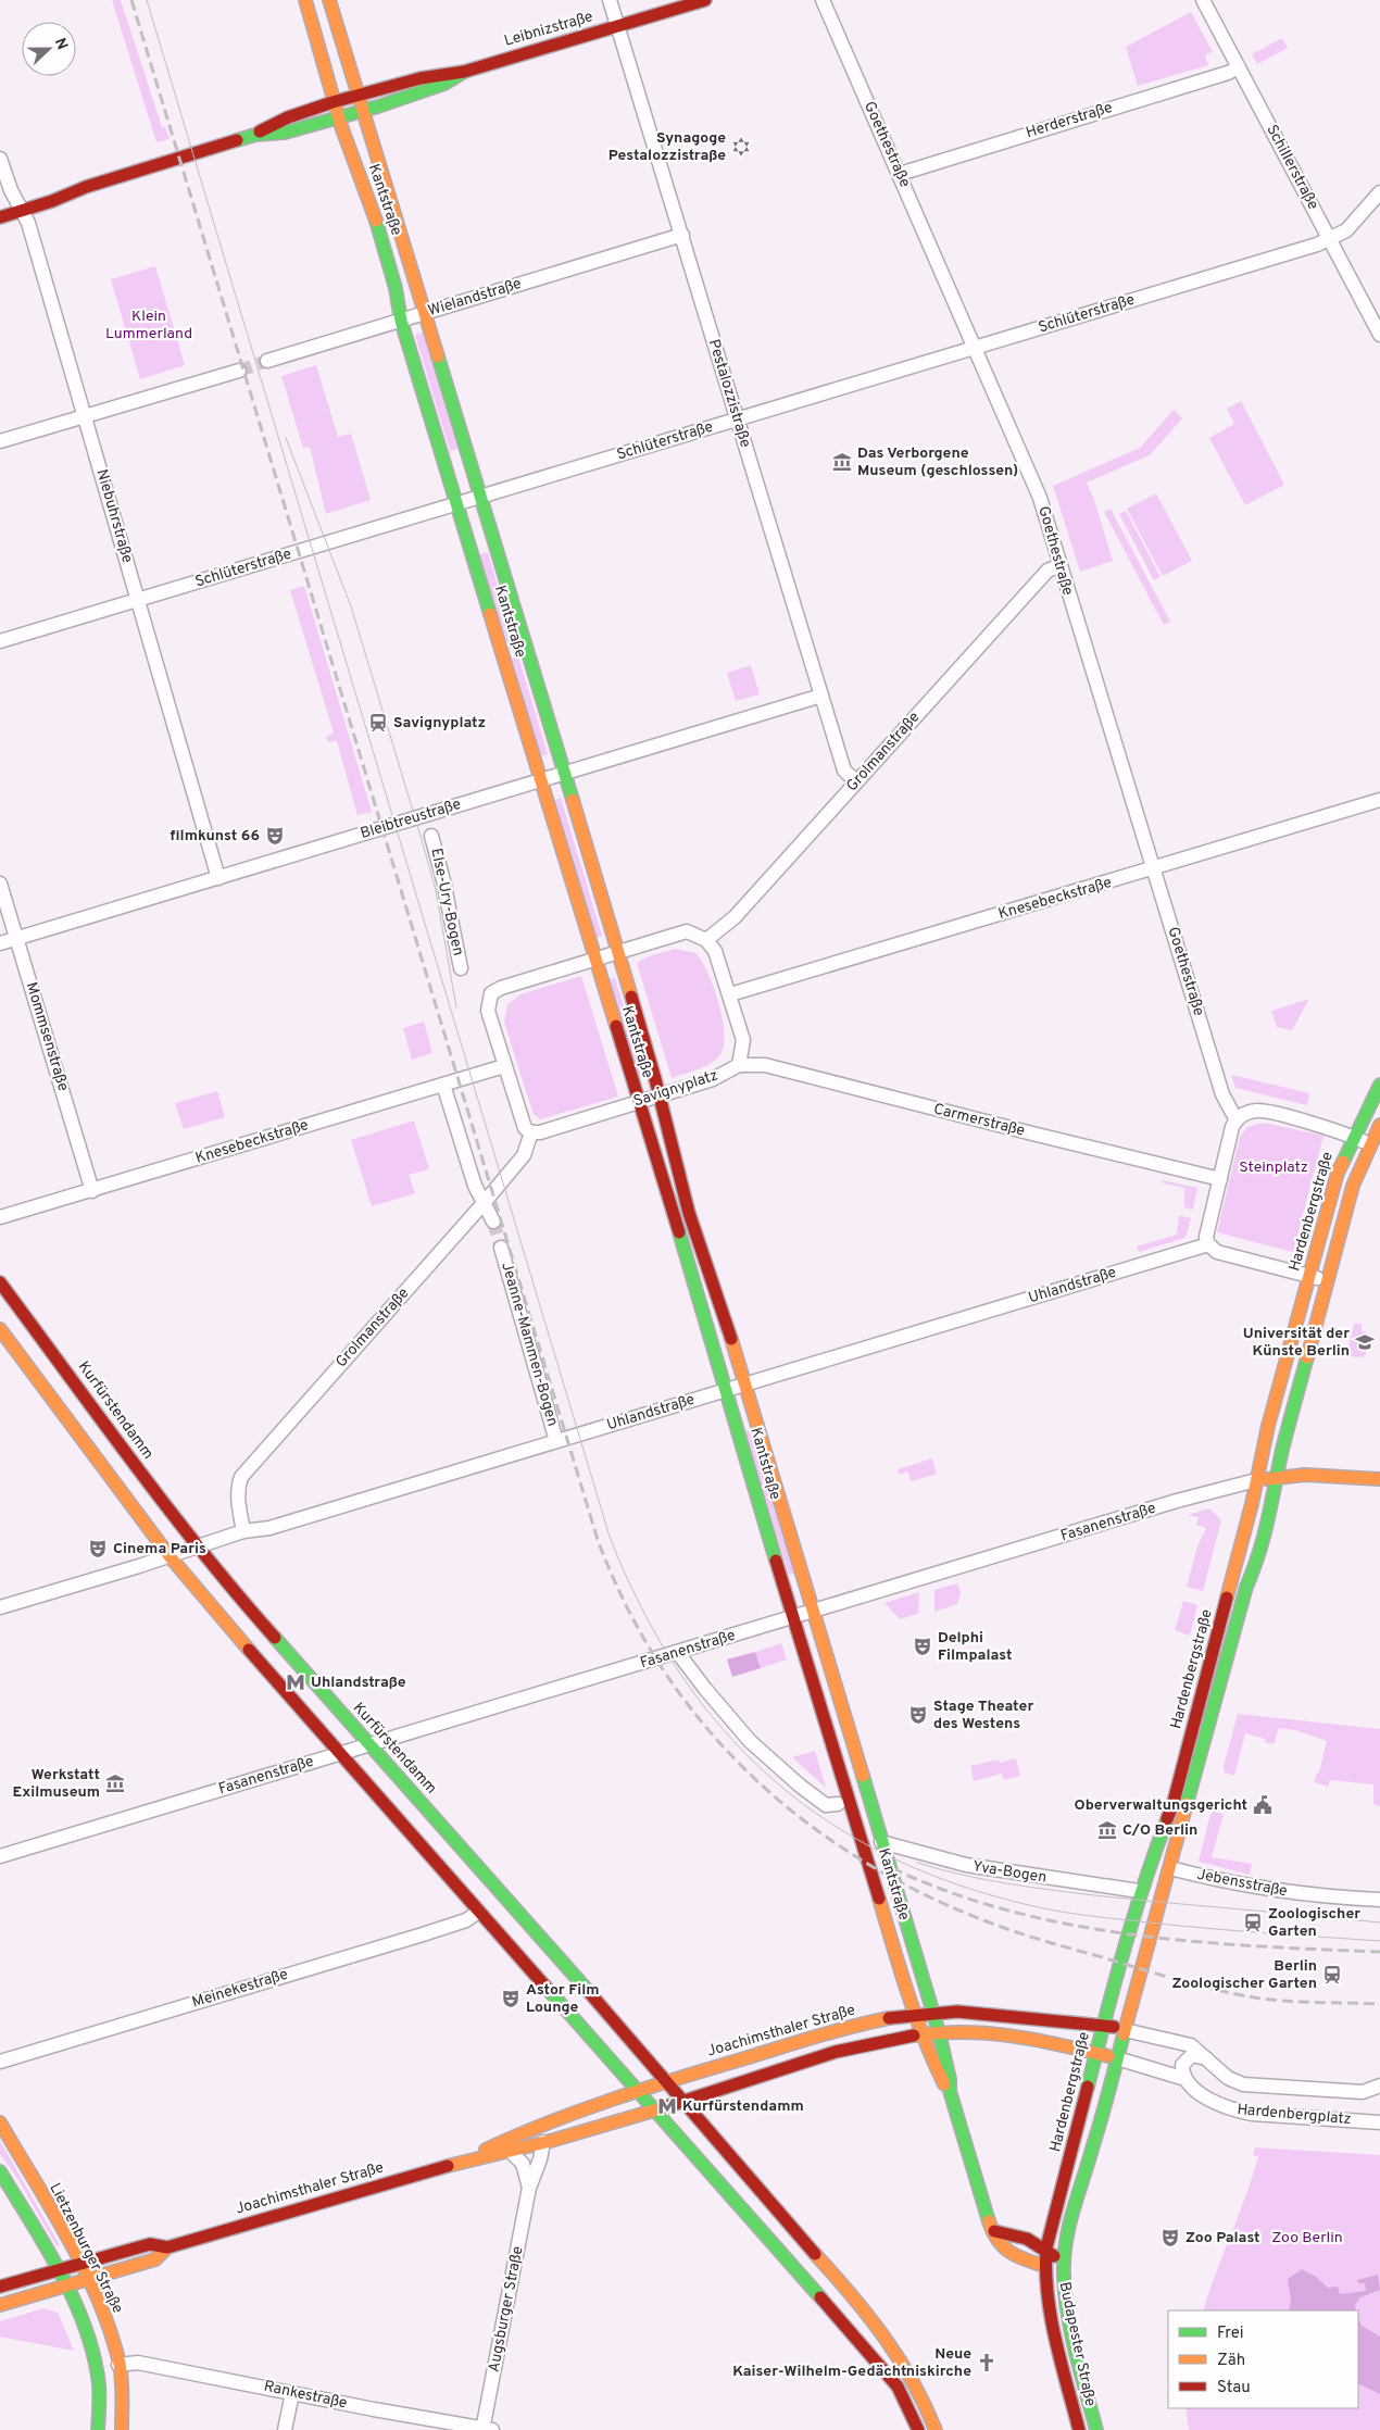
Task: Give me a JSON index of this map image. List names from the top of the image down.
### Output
{
  "streets": {
    "main road": [
      "Leibnizstraße",
      "Kantstraße",
      "Hardenbergstraße",
      "Kurfürstendamm",
      "Fasanenstraße",
      "Joachimsthaler Straße",
      "Lietzenburger Straße",
      "Budapester Straße"
    ],
    "street": [
      "Herderstraße",
      "Goethestraße",
      "Schillerstraße",
      "Wielandstraße",
      "Schlüterstraße",
      "Pestalozzistraße",
      "Niebuhrstraße",
      "Grolmanstraße",
      "Bleibtreustraße",
      "Knesebeckstraße",
      "Else-Ury-Bogen",
      "Mommsenstraße",
      "Savignyplatz",
      "Carmerstraße",
      "Uhlandstraße",
      "Jeanne-Mammen-Bogen",
      "Yva-Bogen",
      "Jebensstraße",
      "Meinekestraße",
      "Hardenbergplatz",
      "Augsburger Straße",
      "Rankestraße"
    ]
  },
  "crossings": [
    ["Leibnizstraße", "Kantstraße"],
    ["Leibnizstraße", "Pestalozzistraße"],
    ["Leibnizstraße", "Niebuhrstraße"],
    ["Herderstraße", "Goethestraße"],
    ["Herderstraße", "Schillerstraße"],
    ["Goethestraße", "Schlüterstraße"],
    ["Goethestraße", "Grolmanstraße"],
    ["Goethestraße", "Knesebeckstraße"],
    ["Schillerstraße", "Schlüterstraße"],
    ["Kantstraße", "Wielandstraße"],
    ["Kantstraße", "Schlüterstraße"],
    ["Kantstraße", "Bleibtreustraße"],
    ["Kantstraße", "Savignyplatz"],
    ["Kantstraße", "Hardenbergstraße"],
    ["Kantstraße", "Uhlandstraße"],
    ["Kantstraße", "Fasanenstraße"],
    ["Kantstraße", "Yva-Bogen"],
    ["Kantstraße", "Joachimsthaler Straße"],
    ["Kantstraße", "Budapester Straße"],
    ["Wielandstraße", "Pestalozzistraße"],
    ["Schlüterstraße", "Pestalozzistraße"],
    ["Schlüterstraße", "Niebuhrstraße"],
    ["Pestalozzistraße", "Grolmanstraße"],
    ["Pestalozzistraße", "Bleibtreustraße"],
    ["Niebuhrstraße", "Bleibtreustraße"],
    ["Grolmanstraße", "Savignyplatz"],
    ["Grolmanstraße", "Uhlandstraße"],
    ["Bleibtreustraße", "Else-Ury-Bogen"],
    ["Bleibtreustraße", "Mommsenstraße"],
    ["Knesebeckstraße", "Mommsenstraße"],
    ["Savignyplatz", "Carmerstraße"],
    ["Hardenbergstraße", "Fasanenstraße"],
    ["Hardenbergstraße", "Yva-Bogen"],
    ["Hardenbergstraße", "Jebensstraße"],
    ["Hardenbergstraße", "Joachimsthaler Straße"],
    ["Hardenbergstraße", "Hardenbergplatz"],
    ["Hardenbergstraße", "Budapester Straße"],
    ["Uhlandstraße", "Jeanne-Mammen-Bogen"],
    ["Uhlandstraße", "Kurfürstendamm"],
    ["Kurfürstendamm", "Fasanenstraße"],
    ["Kurfürstendamm", "Joachimsthaler Straße"],
    ["Joachimsthaler Straße", "Hardenbergplatz"],
    ["Joachimsthaler Straße", "Lietzenburger Straße"],
    ["Joachimsthaler Straße", "Augsburger Straße"],
    ["Lietzenburger Straße", "Rankestraße"],
    ["Augsburger Straße", "Rankestraße"]
  ],
  "parks": ["Klein Lummerland", "Steinplatz", "Zoo Berlin"],
  "places": {
    "synagogue": ["Synagoge Pestalozzistraße"],
    "museum": ["Das Verborgene Museum (geschlossen)", "Werkstatt Exilmuseum", "C/O Berlin"],
    "station": ["Savignyplatz", "Zoologischer Garten", "Berlin Zoologischer Garten"],
    "theatre": [
      "filmkunst 66",
      "Cinema Paris",
      "Delphi Filmpalast",
      "Stage Theater des Westens",
      "Astor Film Lounge",
      "Zoo Palast"
    ],
    "school or university": ["Universität der Künste Berlin"],
    "metro station": ["Uhlandstraße", "Kurfürstendamm"],
    "public building": ["Oberverwaltungsgericht"],
    "church": ["Neue Kaiser-Wilhelm-Gedächtniskirche"]
  },
  "legend": ["Frei", "Zäh", "Stau"],
  "north": "right"
}
